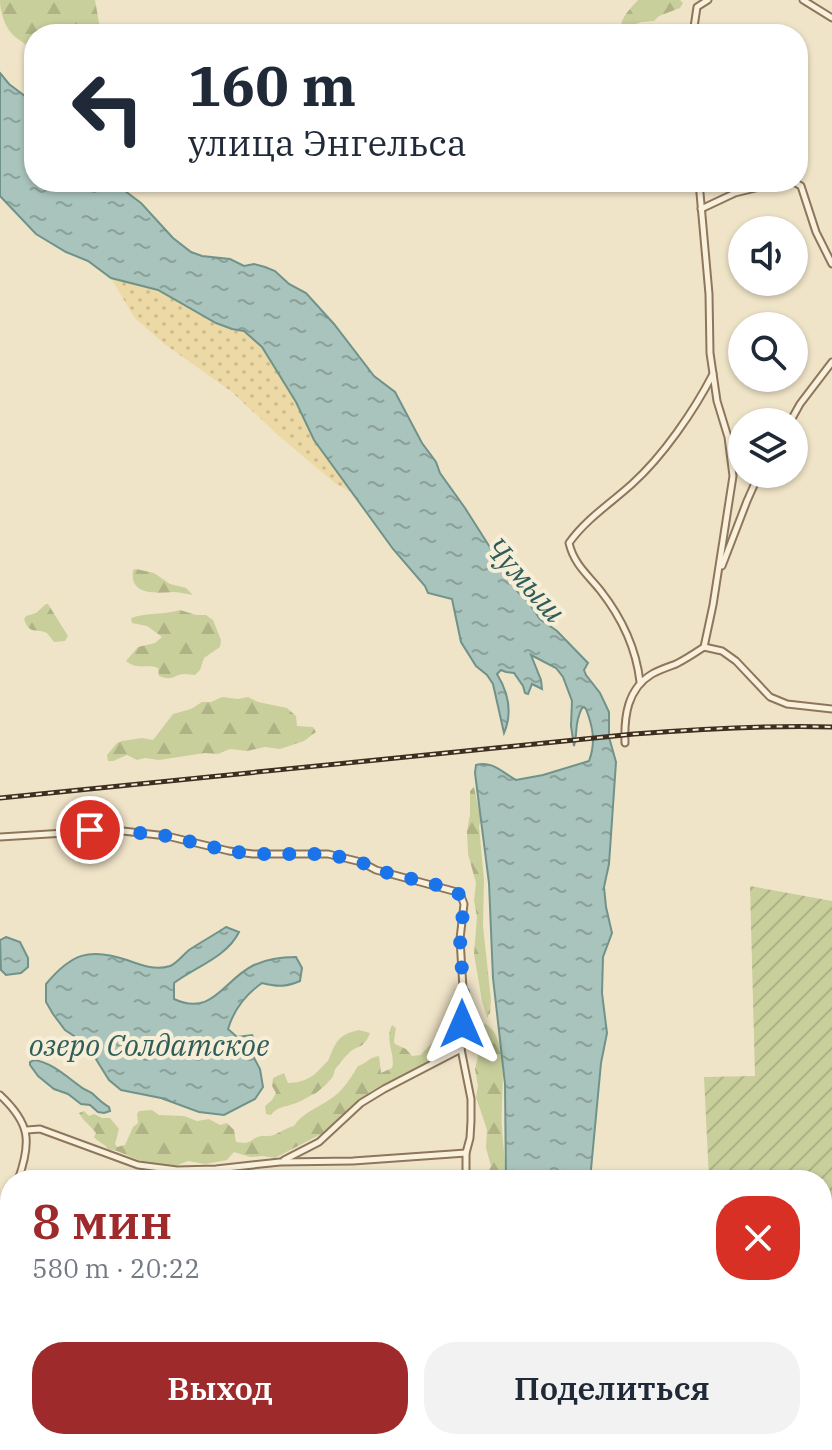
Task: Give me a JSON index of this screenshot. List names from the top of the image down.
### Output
{
  "water": ["Чумыш", "озеро Солдатское"],
  "page": {
    "turn": ["160 m", "улица Энгельса"],
    "heading": ["8 мин", "580 m · 20:22"],
    "buttons": ["Выход", "Поделиться"]
  }
}
